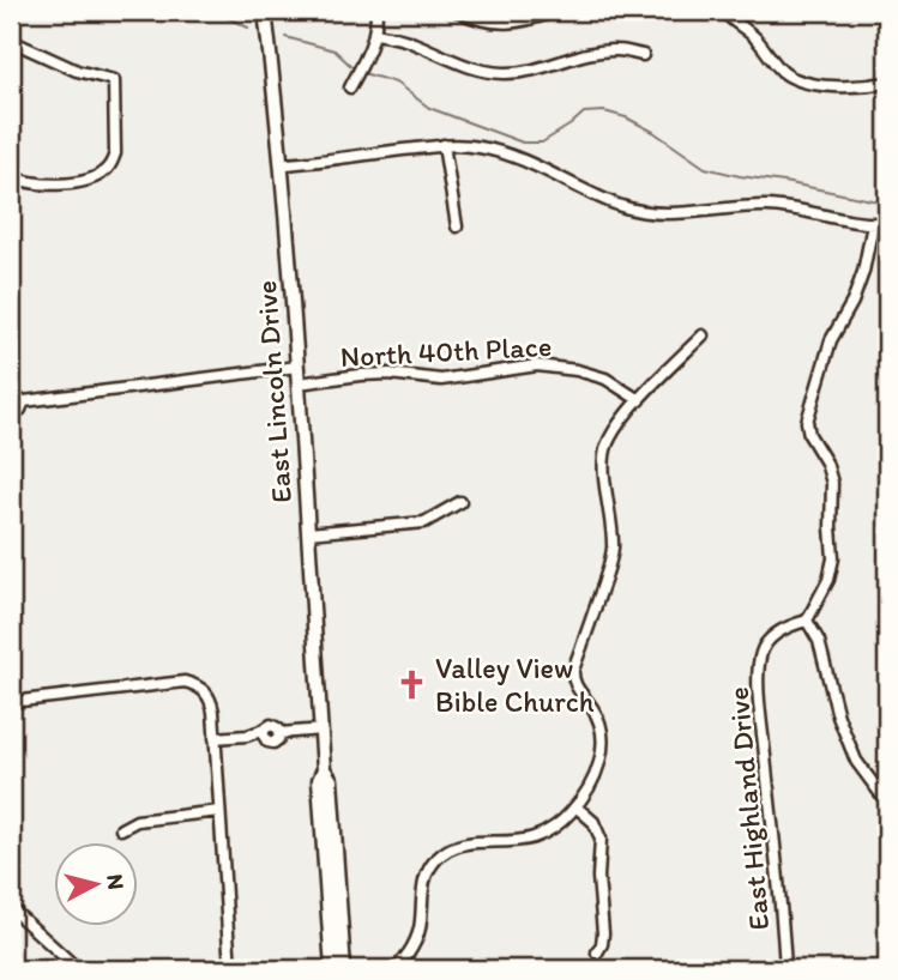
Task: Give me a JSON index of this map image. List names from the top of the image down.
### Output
{
  "streets": {
    "main road": ["East Lincoln Drive"],
    "street": ["North 40th Place", "East Highland Drive"]
  },
  "crossings": [
    ["North 40th Place", "East Lincoln Drive"]
  ],
  "places": {
    "church": ["Valley View Bible Church"]
  },
  "north": "right"
}
